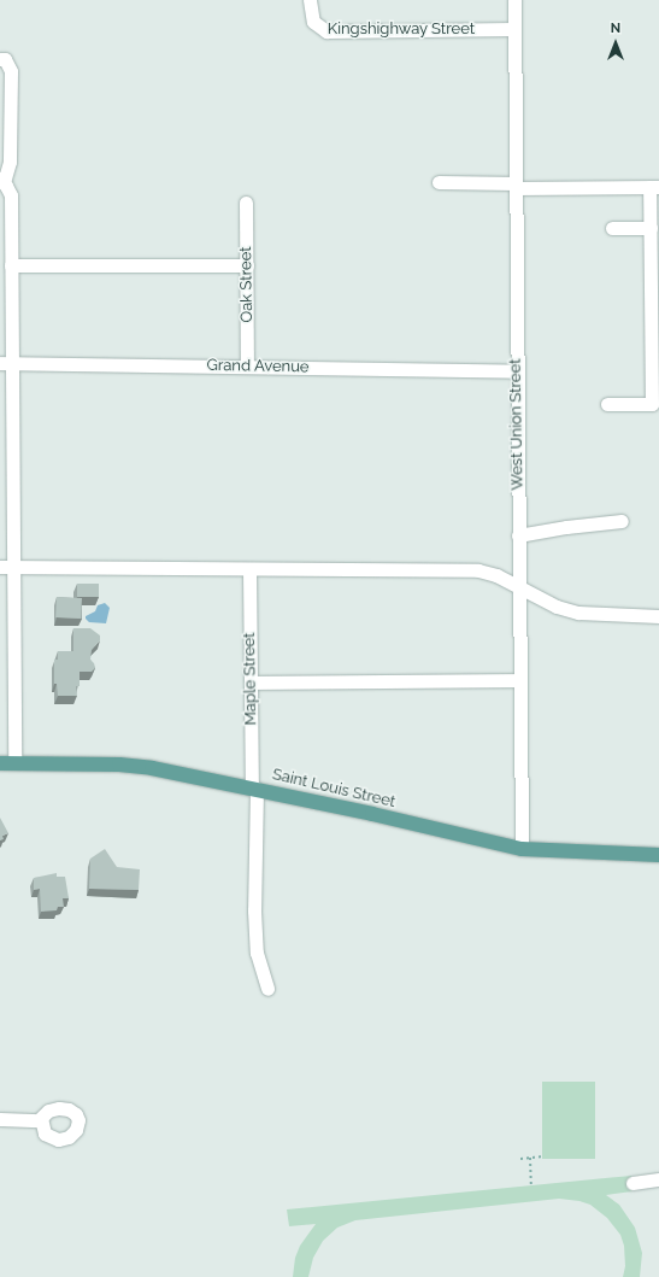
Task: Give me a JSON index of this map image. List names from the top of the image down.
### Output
{
  "streets": {
    "main road": ["Saint Louis Street"],
    "street": [
      "Kingshighway Street",
      "Oak Street",
      "Grand Avenue",
      "West Union Street",
      "Maple Street"
    ]
  },
  "crossings": [
    ["Kingshighway Street", "West Union Street"],
    ["Oak Street", "Grand Avenue"],
    ["Grand Avenue", "West Union Street"],
    ["West Union Street", "Saint Louis Street"],
    ["Maple Street", "Saint Louis Street"]
  ],
  "north": "top"
}
